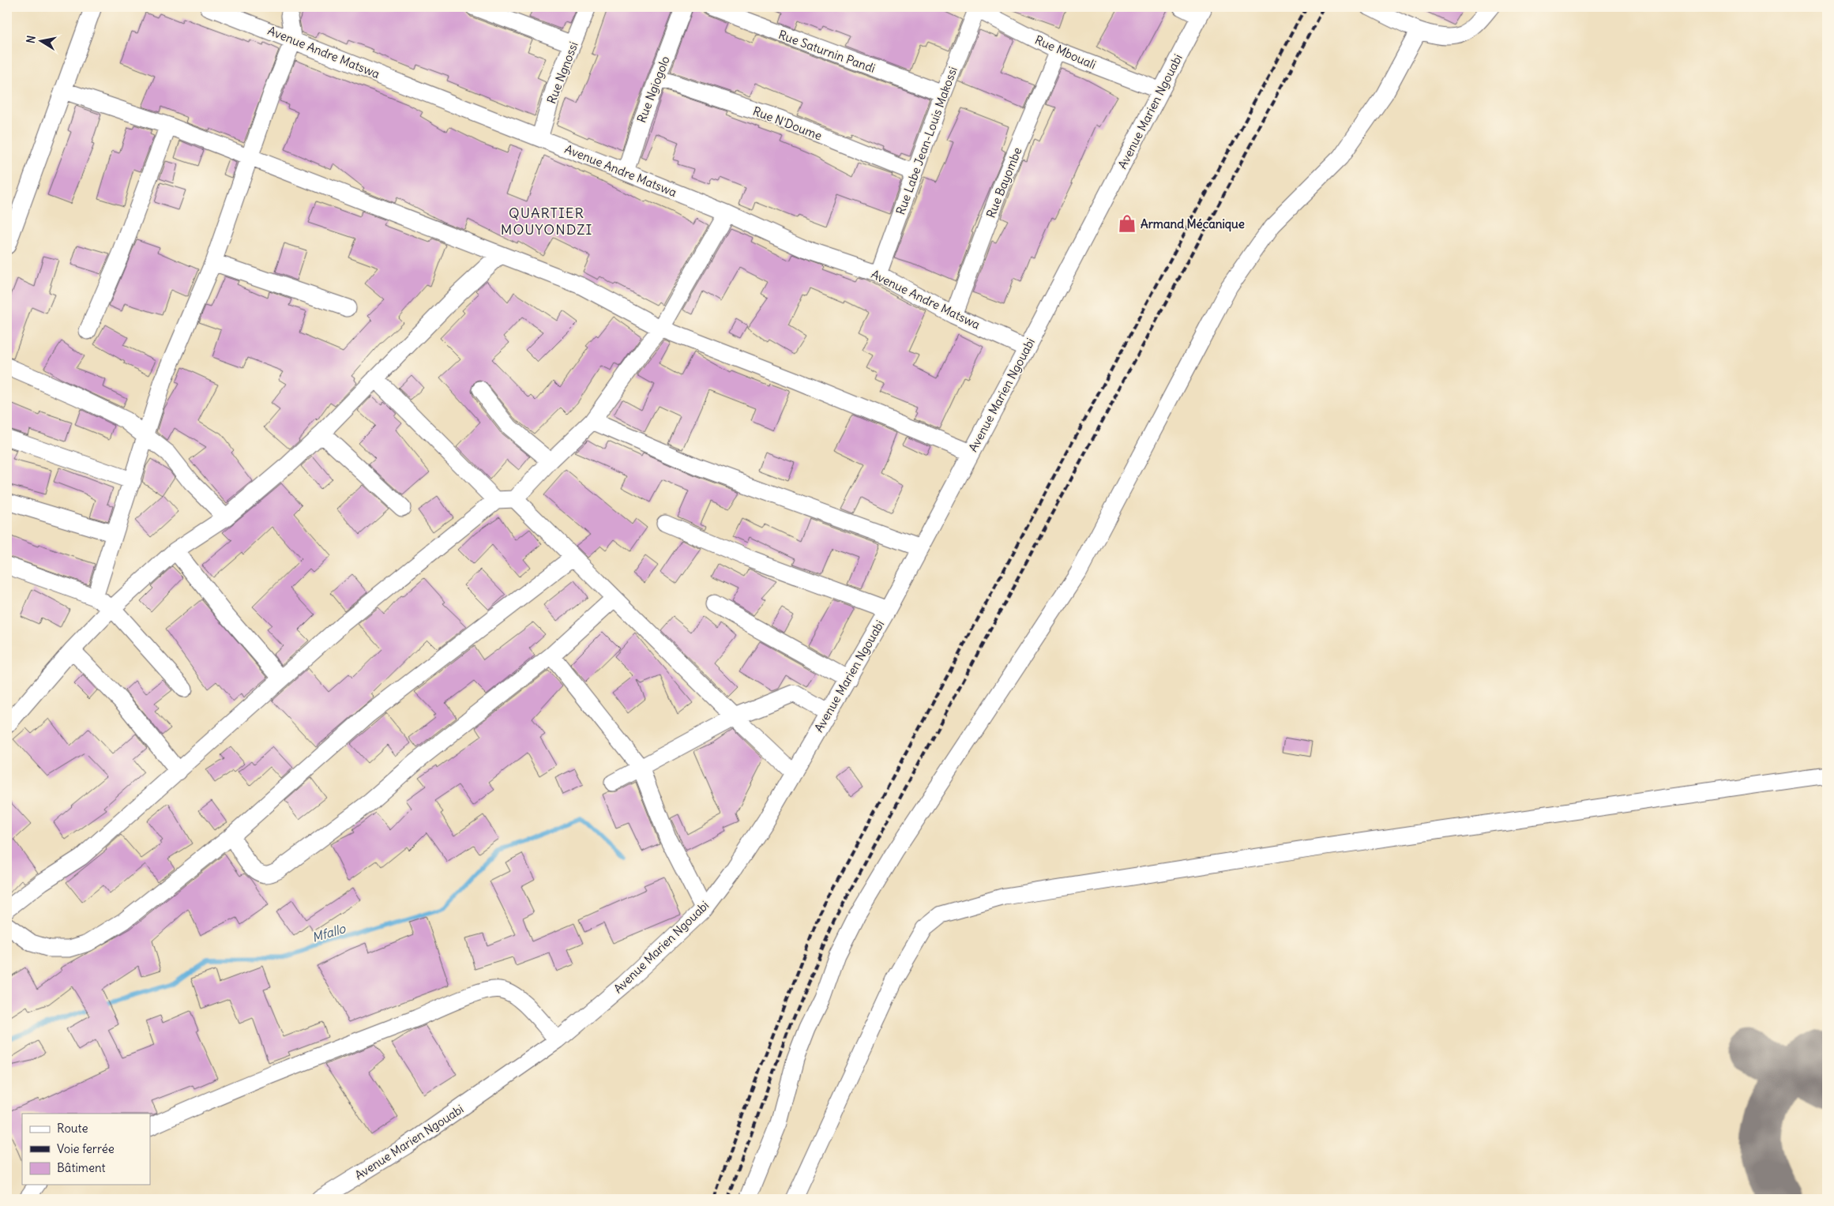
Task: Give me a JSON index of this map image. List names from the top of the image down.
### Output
{
  "streets": {
    "street": [
      "Rue Saturnin Pandi",
      "Avenue Andre Matswa",
      "Rue Mbouali",
      "Rue Ngnossi",
      "Rue Ngiogolo",
      "Avenue Marien Ngouabi",
      "Rue N'Doume",
      "Rue Labe Jean-Louis Makossi",
      "Rue Bayombe"
    ]
  },
  "crossings": [
    ["Rue Saturnin Pandi", "Rue Labe Jean-Louis Makossi"],
    ["Avenue Andre Matswa", "Rue Ngnossi"],
    ["Avenue Andre Matswa", "Rue Ngiogolo"],
    ["Avenue Andre Matswa", "Avenue Marien Ngouabi"],
    ["Avenue Andre Matswa", "Rue Labe Jean-Louis Makossi"],
    ["Avenue Andre Matswa", "Rue Bayombe"],
    ["Rue Mbouali", "Avenue Marien Ngouabi"],
    ["Rue Mbouali", "Rue Labe Jean-Louis Makossi"],
    ["Rue Mbouali", "Rue Bayombe"],
    ["Rue Ngiogolo", "Rue N'Doume"],
    ["Rue N'Doume", "Rue Labe Jean-Louis Makossi"]
  ],
  "districts": ["QUARTIER MOUYONDZI"],
  "water": ["Mfallo"],
  "places": {
    "shop": ["Armand Mécanique"]
  },
  "legend": ["Route", "Voie ferrée", "Bâtiment"],
  "north": "left"
}
